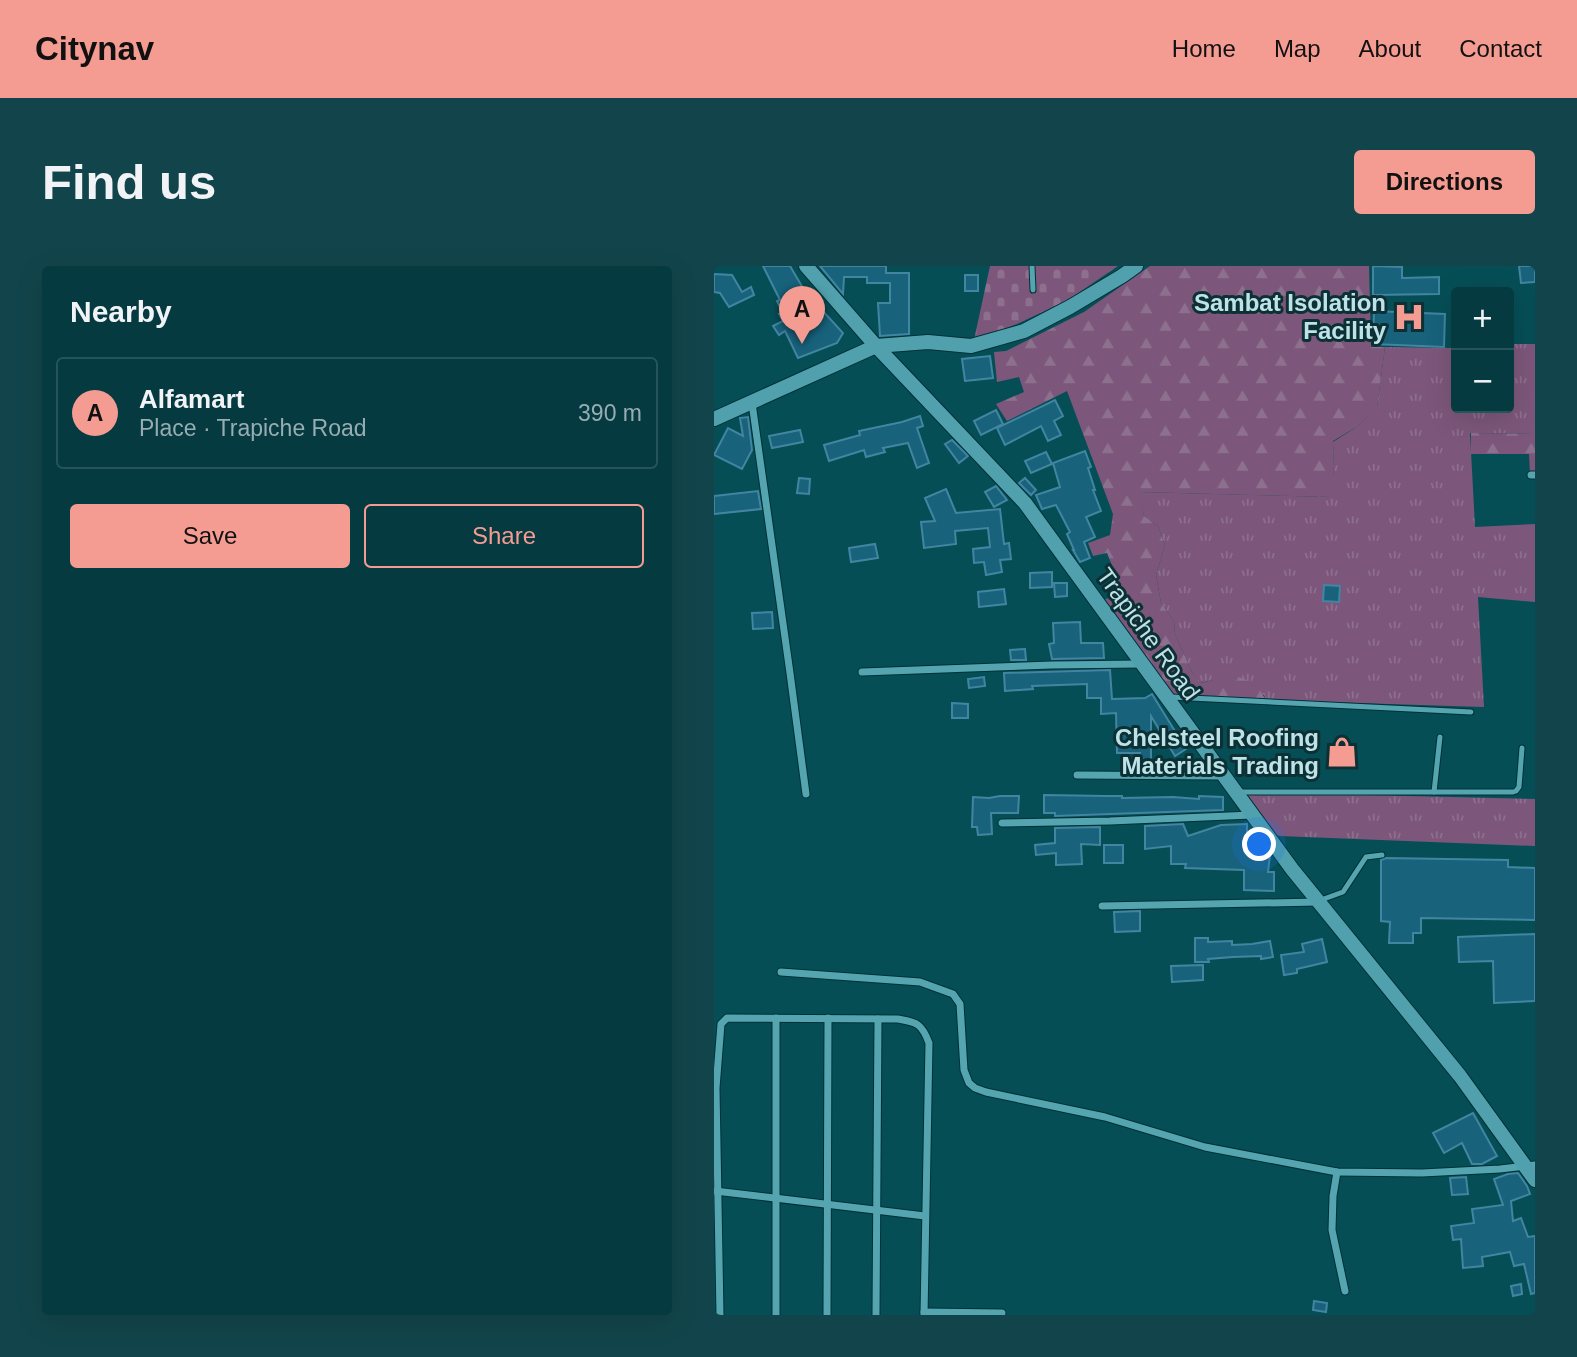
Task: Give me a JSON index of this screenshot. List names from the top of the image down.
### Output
{
  "streets": {
    "street": ["Trapiche Road"]
  },
  "places": {
    "hospital": ["Sambat Isolation Facility"],
    "shop": ["Chelsteel Roofing Materials Trading"]
  },
  "page": {
    "header": "Citynav",
    "nav": [
      "Home",
      "Map",
      "About",
      "Contact"
    ],
    "buttons": [
      "Directions",
      ["Save", "Share"]
    ],
    "title": "Find us",
    "heading": "Nearby",
    "pins": "A",
    "map_buttons": ["+", "−"],
    "list": [
      {
        "mark": "A",
        "name": "Alfamart",
        "note": "Place · Trapiche Road",
        "value": "390 m"
      }
    ]
  }
}
